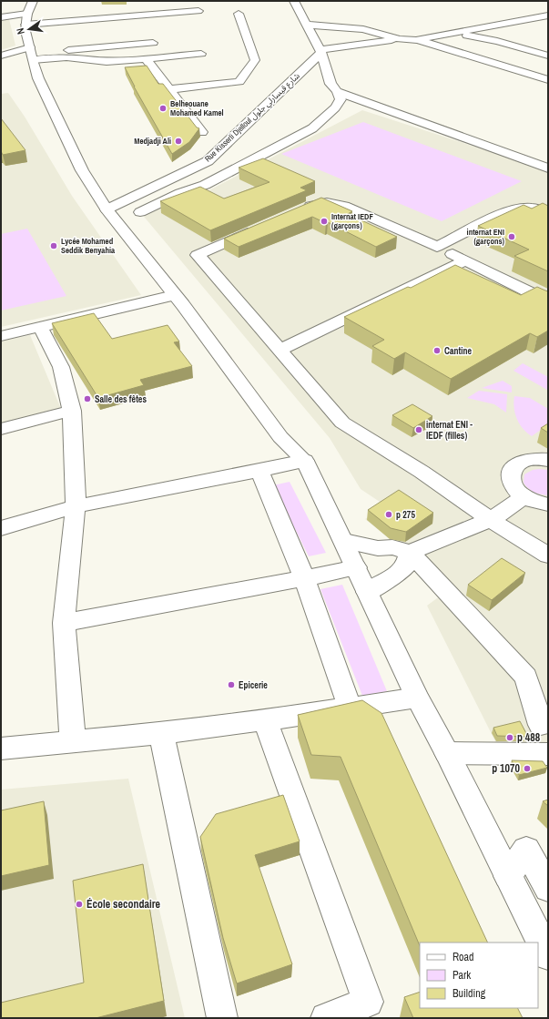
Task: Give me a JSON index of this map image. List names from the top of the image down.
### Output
{
  "streets": {
    "street": ["Rue Kisserli Djelloul شارع قيسارلي جلول"]
  },
  "places": [
    "Belheouane Mohamed Kamel",
    "Medjadji Ali",
    "Internat IEDF (garçons)",
    "internat ENI (garçons)",
    "Lycée Mohamed Seddik Benyahia",
    "Cantine",
    "Salle des fêtes",
    "internat ENI - IEDF (filles)",
    "p 275",
    "Epicerie",
    "p 488",
    "p 1070",
    "École secondaire"
  ],
  "legend": ["Road", "Park", "Building"],
  "north": "left"
}
